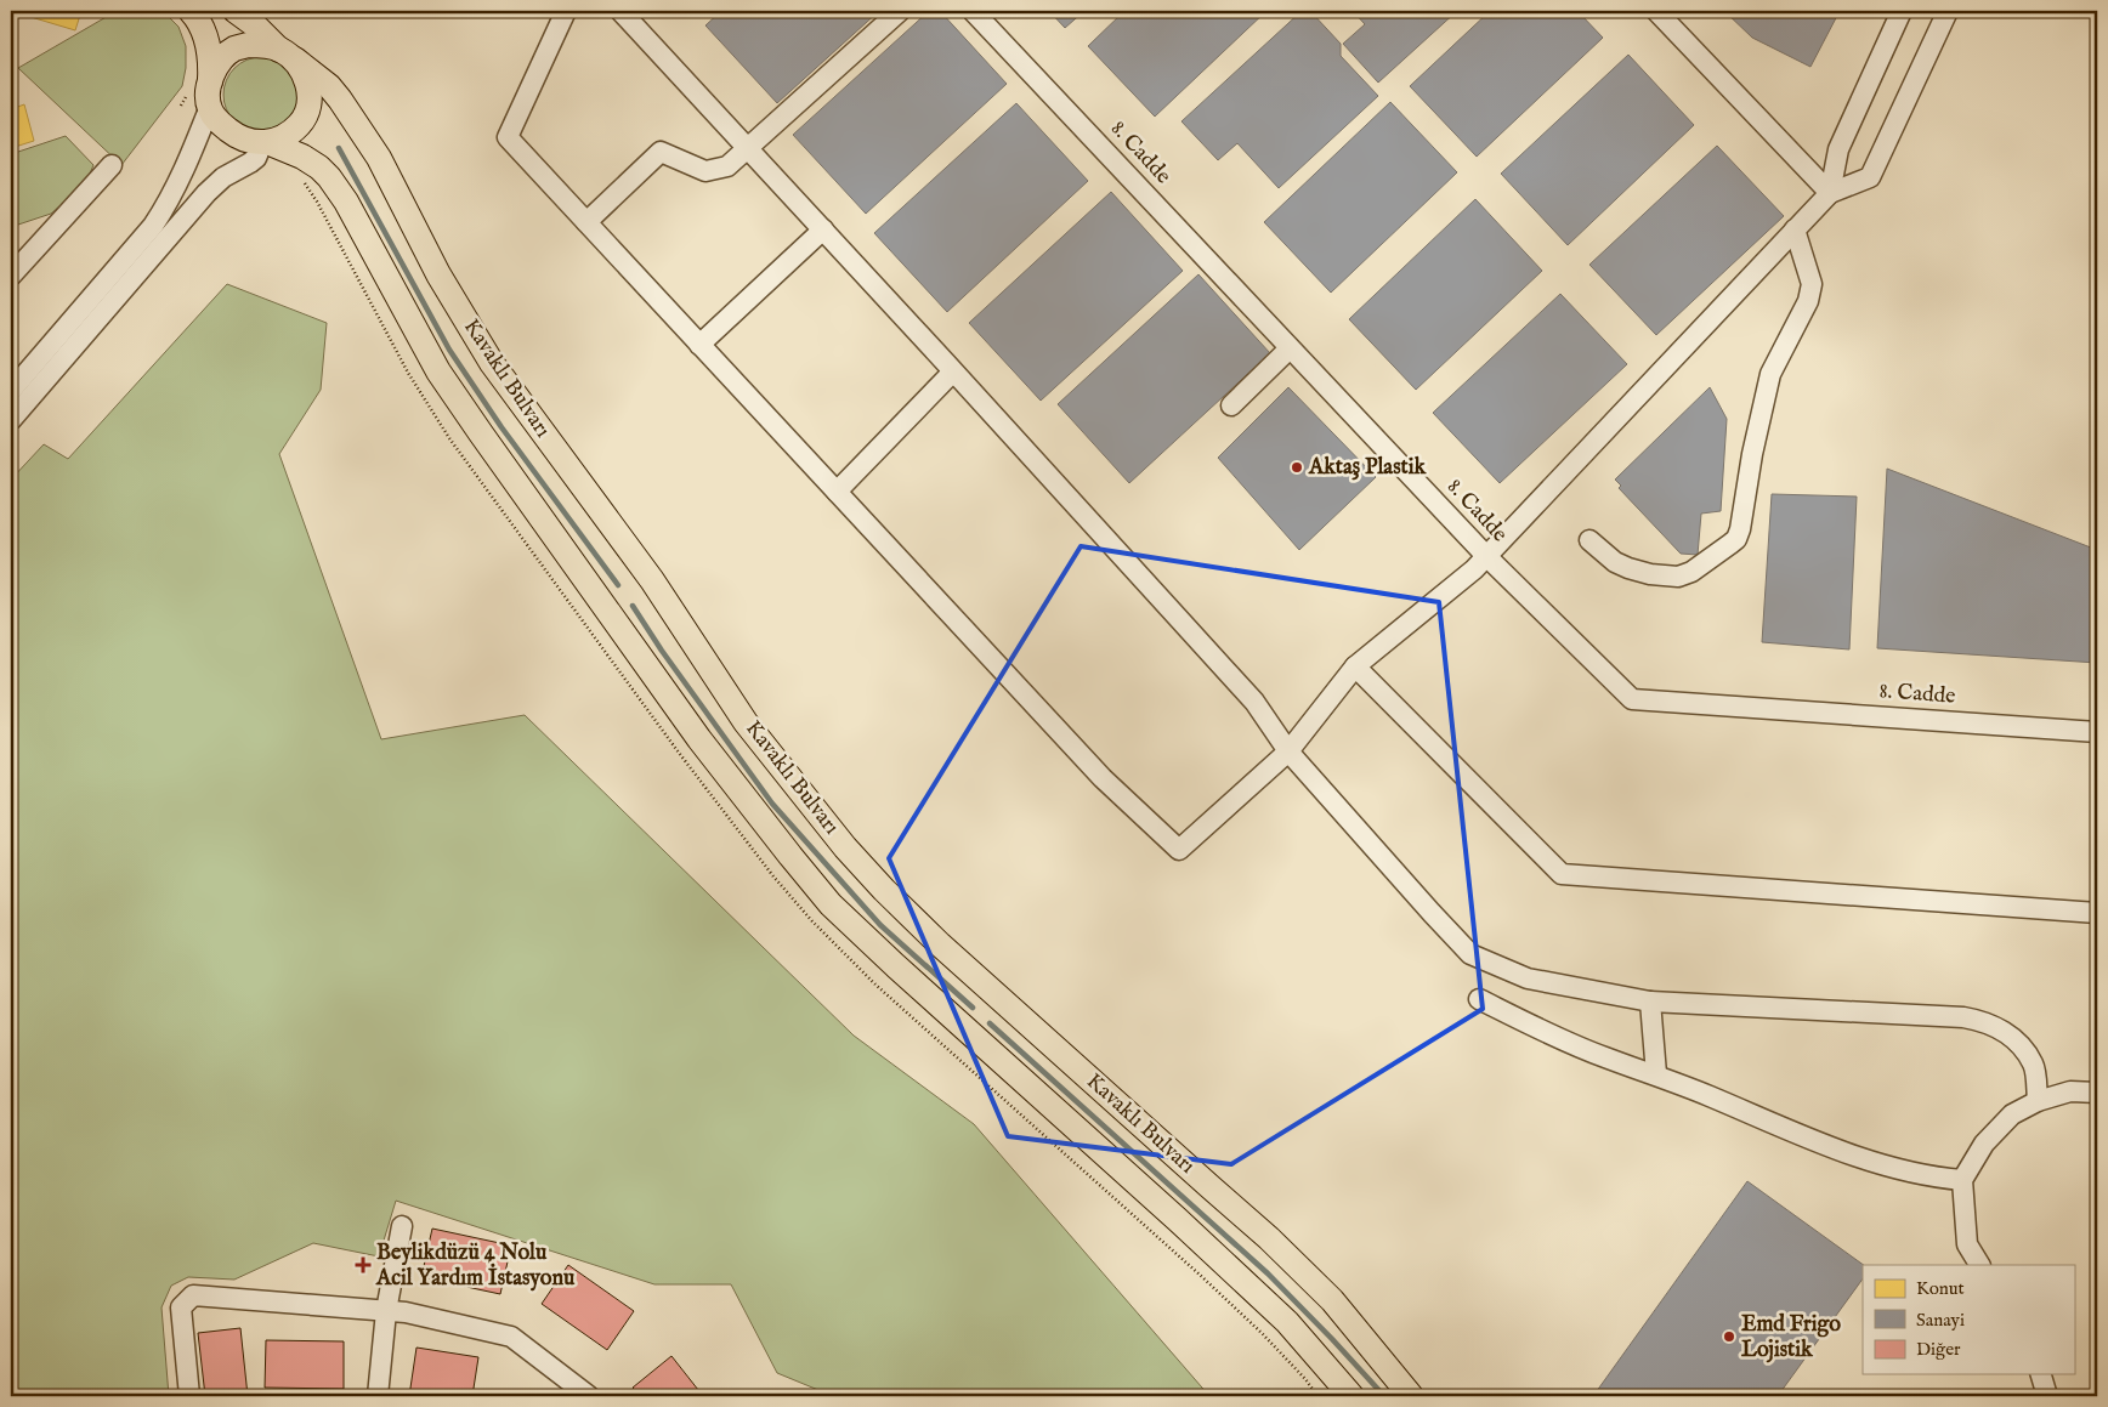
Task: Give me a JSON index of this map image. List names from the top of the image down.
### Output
{
  "streets": {
    "main road": ["Kavaklı Bulvarı"],
    "street": ["8. Cadde"]
  },
  "places": {
    "other": ["Aktaş Plastik", "Emd Frigo Lojistik"],
    "health": ["Beylikdüzü 4 Nolu Acil Yardım İstasyonu"]
  },
  "legend": ["Konut", "Sanayi", "Diğer"]
}
